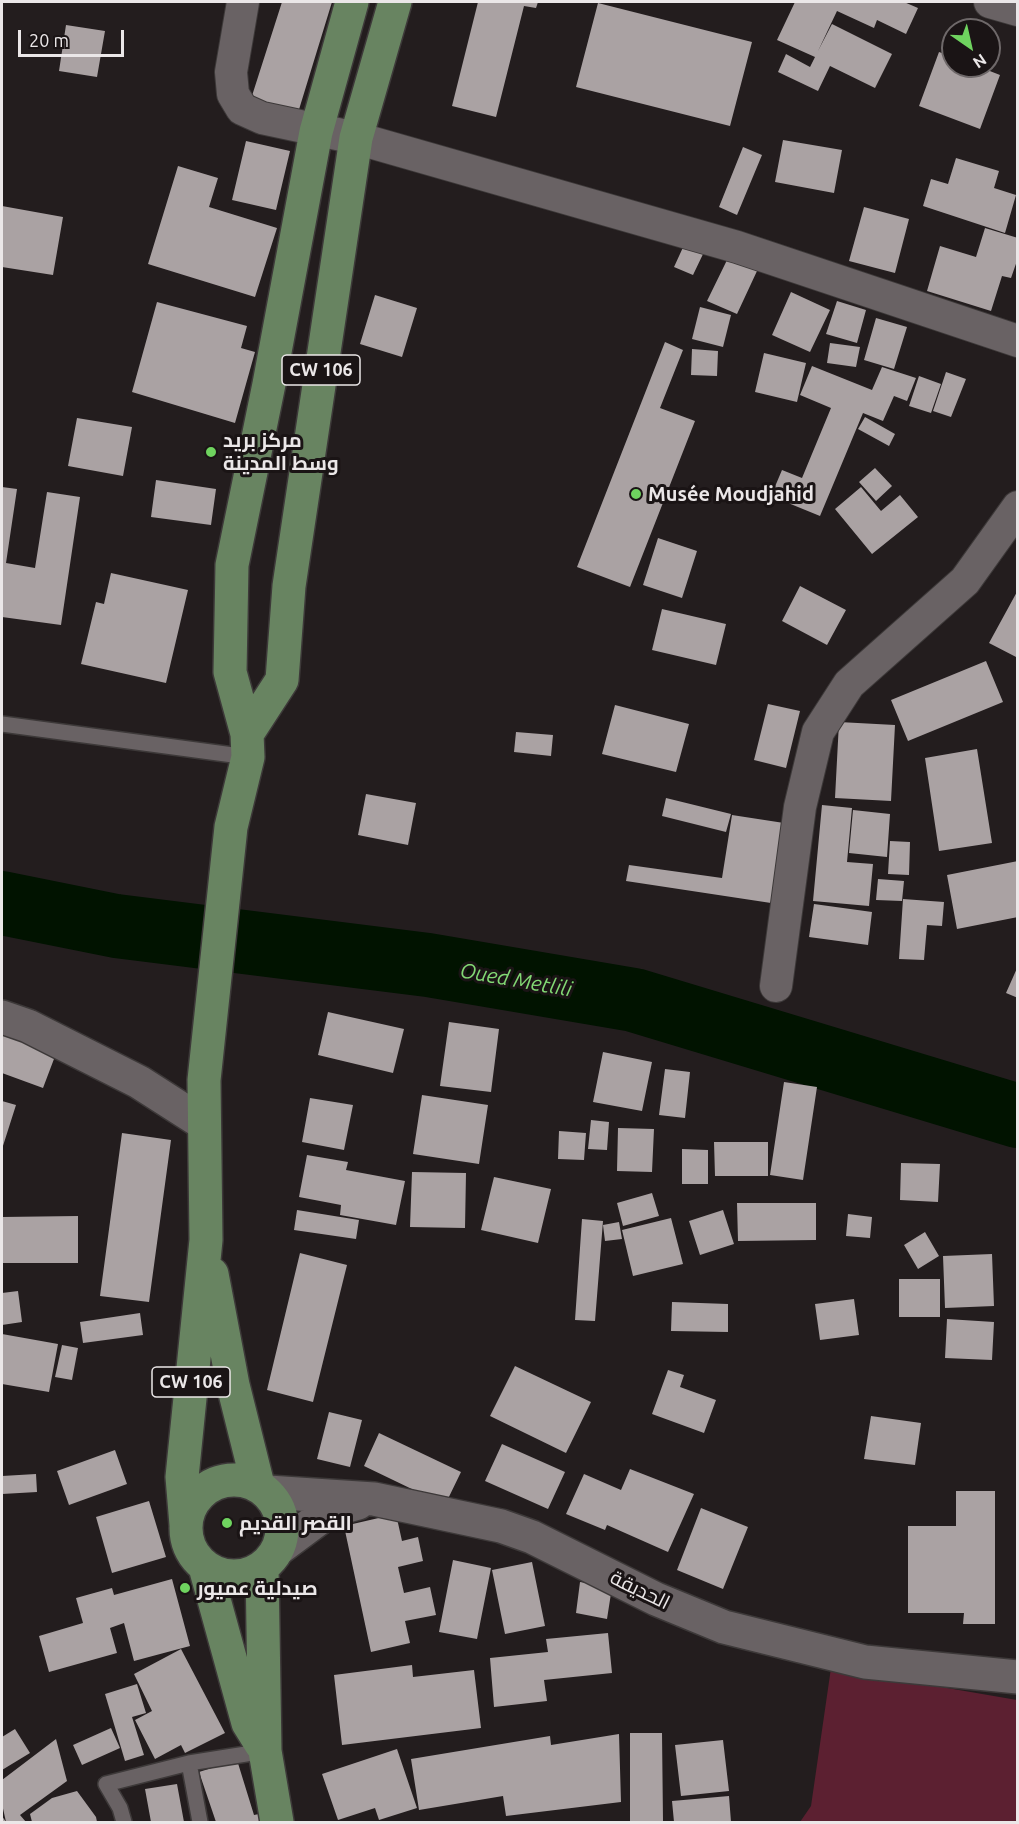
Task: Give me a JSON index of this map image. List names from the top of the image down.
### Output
{
  "streets": {
    "main road": ["CW 106"],
    "street": ["الحديقة"]
  },
  "crossings": [
    ["CW 106", "الحديقة"]
  ],
  "water": ["Oued Metlili"],
  "places": [
    "مركز بريد وسط المدينة",
    "Musée Moudjahid",
    "القصر القديم",
    "صيدلية عميور"
  ],
  "scale_bar": "20 m",
  "north": "bottom right"
}
